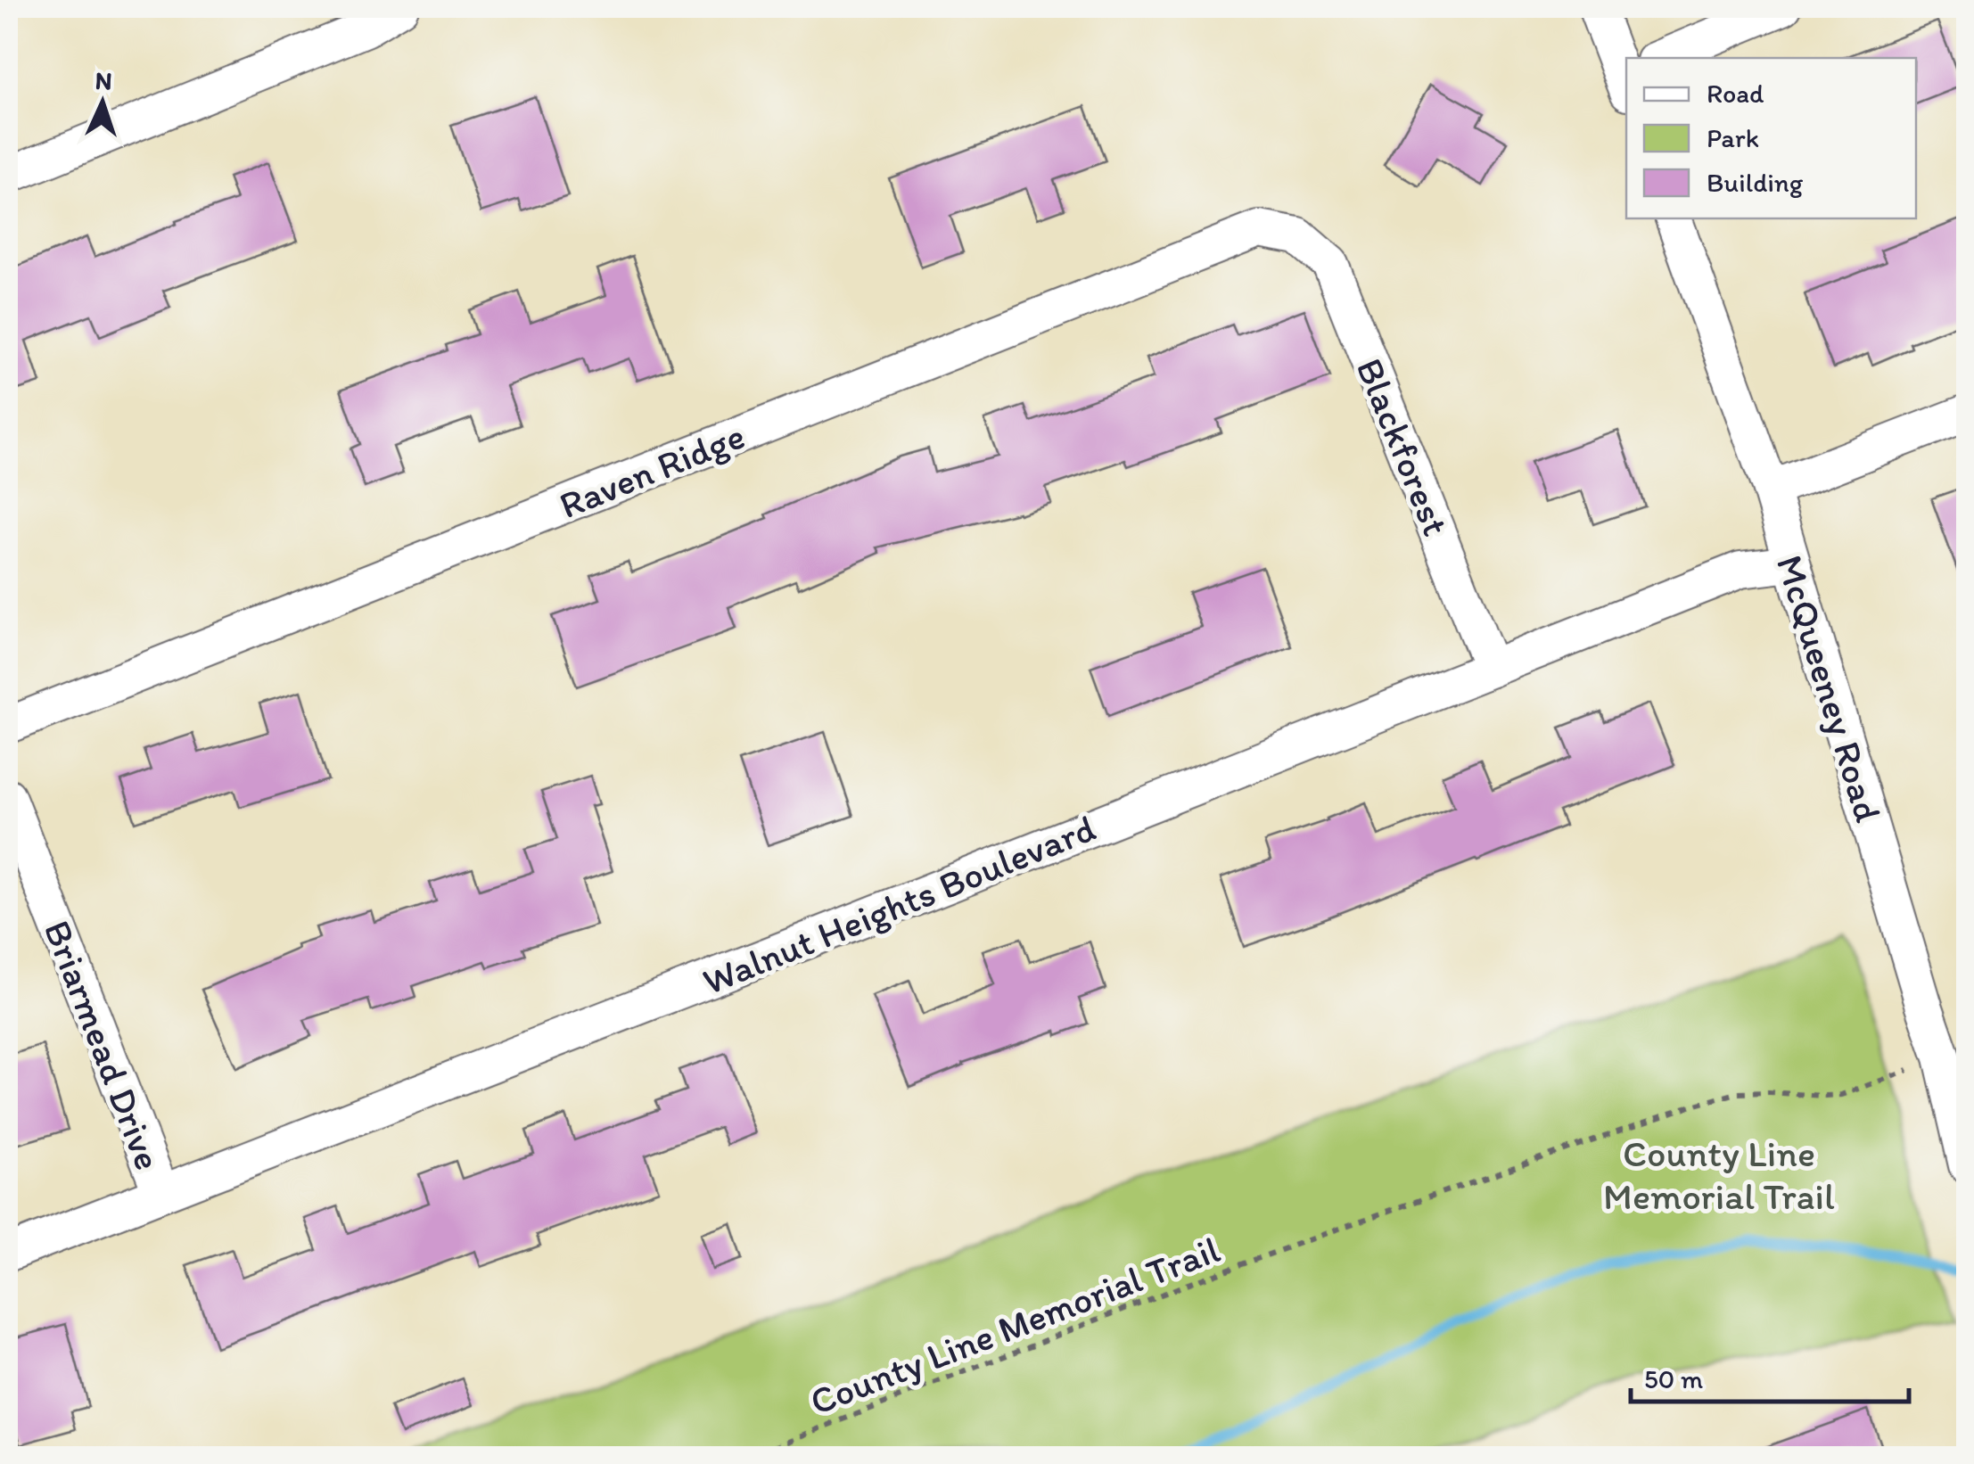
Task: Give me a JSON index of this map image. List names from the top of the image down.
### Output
{
  "streets": {
    "street": [
      "Blackforest",
      "Raven Ridge",
      "McQueeney Road",
      "Walnut Heights Boulevard",
      "Briarmead Drive"
    ],
    "path": ["County Line Memorial Trail"]
  },
  "crossings": [
    ["Blackforest", "Raven Ridge"],
    ["Blackforest", "Walnut Heights Boulevard"],
    ["McQueeney Road", "Walnut Heights Boulevard"],
    ["Walnut Heights Boulevard", "Briarmead Drive"]
  ],
  "parks": ["County Line Memorial Trail"],
  "legend": ["Road", "Park", "Building"],
  "scale_bar": "50 m",
  "north": "top"
}
